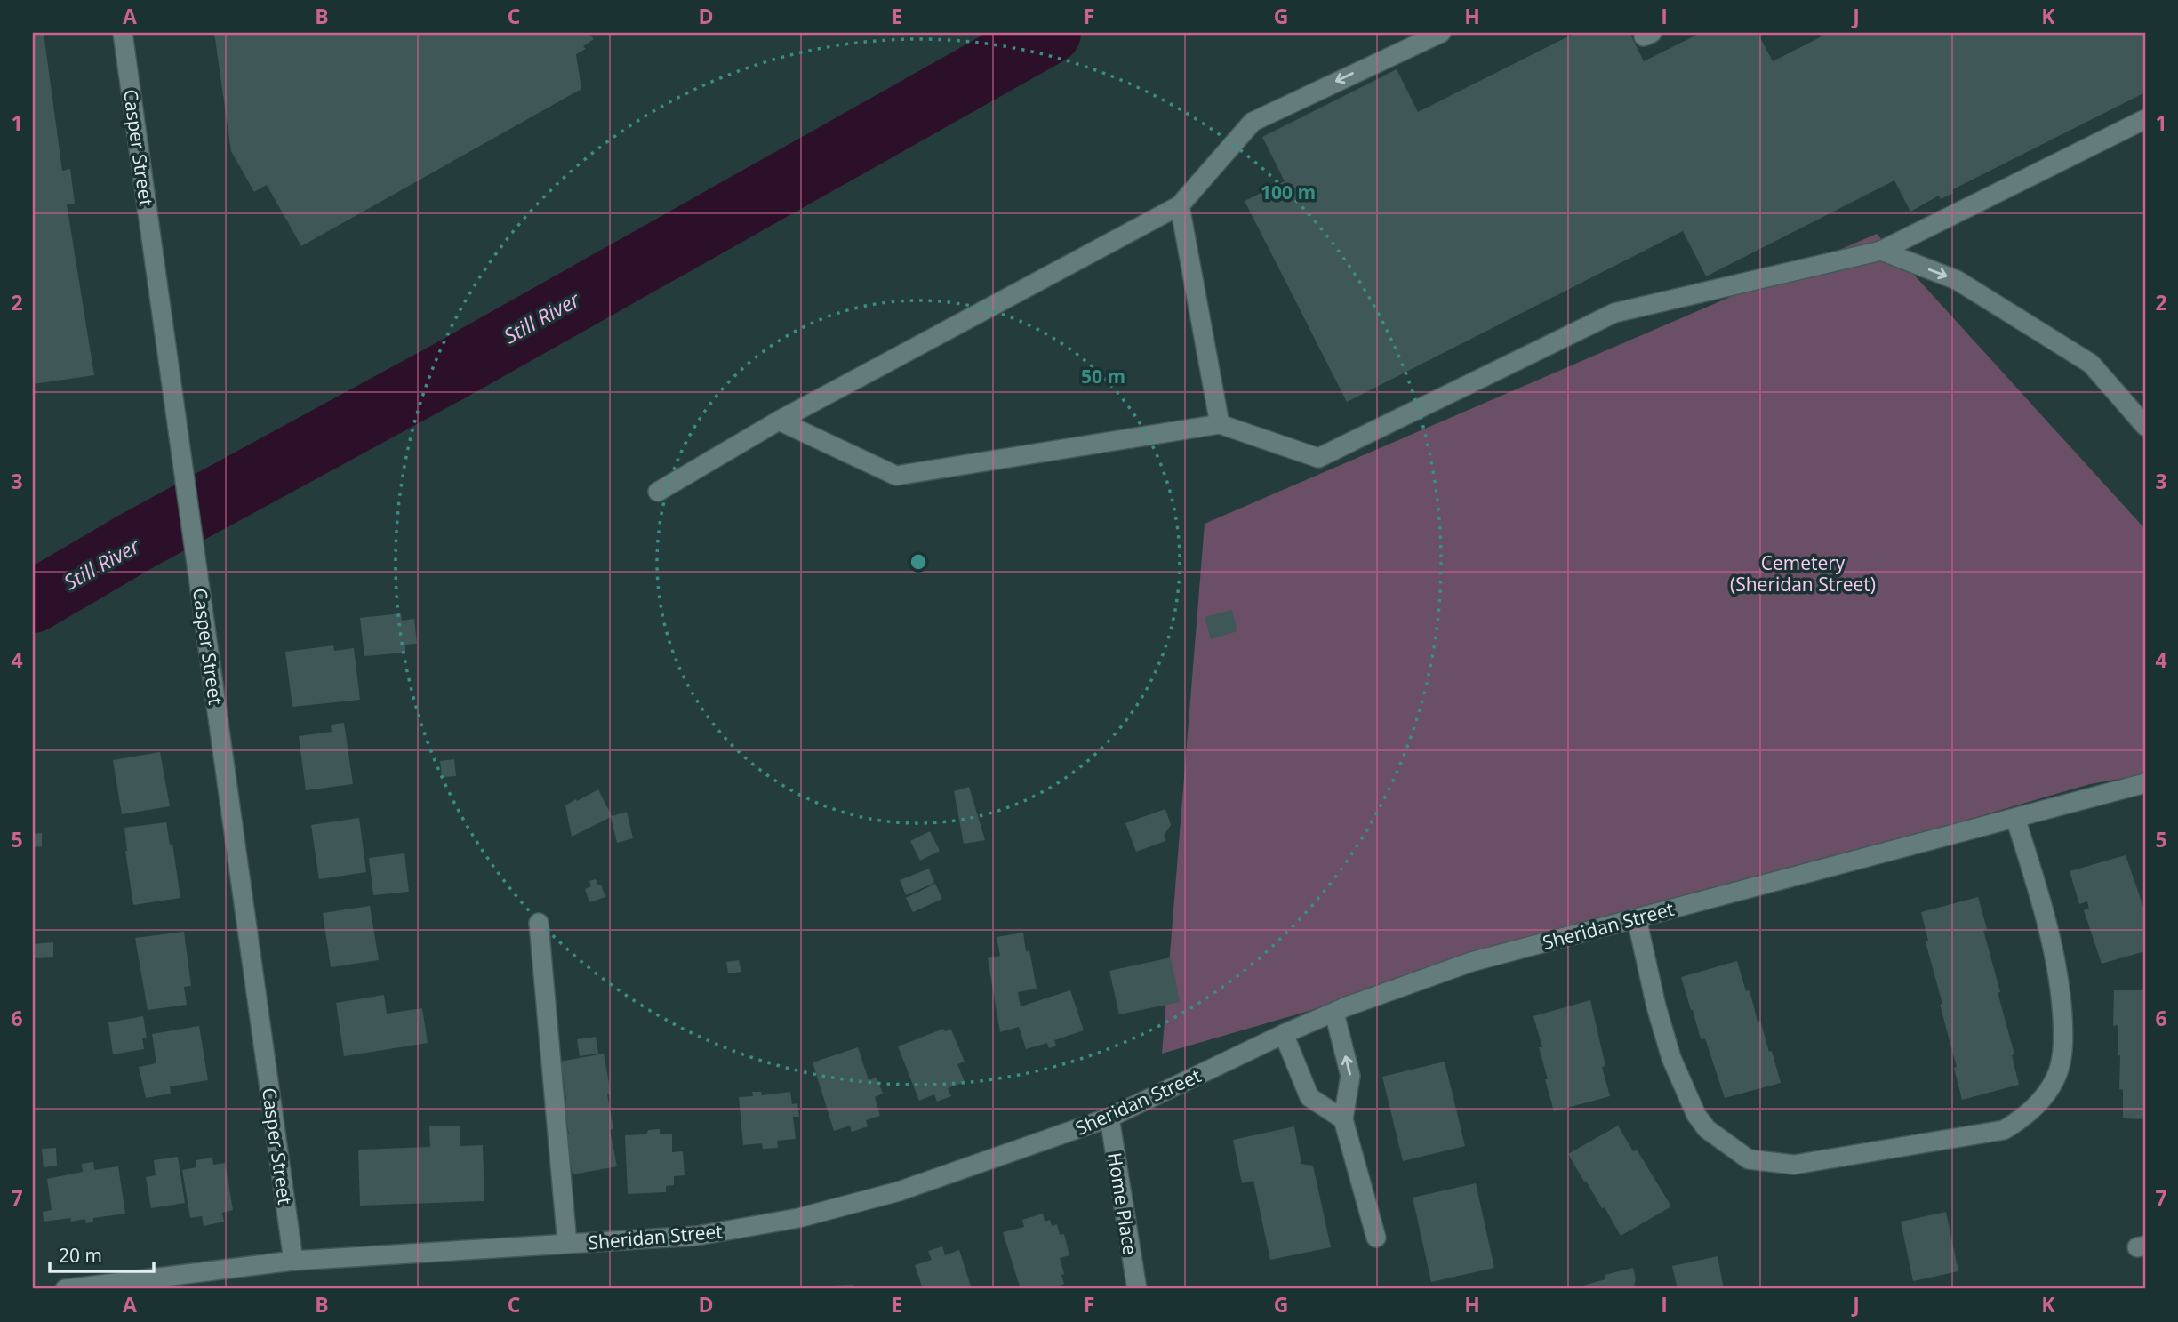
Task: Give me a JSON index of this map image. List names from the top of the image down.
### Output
{
  "streets": {
    "street": ["Casper Street", "Sheridan Street", "Home Place"]
  },
  "crossings": [
    ["Casper Street", "Sheridan Street"],
    ["Sheridan Street", "Home Place"]
  ],
  "water": ["Still River"],
  "parks": ["Cemetery (Sheridan Street)"],
  "scale_bar": "20 m",
  "grid": {
    "columns": [
      "A",
      "B",
      "C",
      "D",
      "E",
      "F",
      "G",
      "H",
      "I",
      "J",
      "K"
    ],
    "rows": [
      "1",
      "2",
      "3",
      "4",
      "5",
      "6",
      "7"
    ]
  },
  "rings": ["100 m", "50 m"]
}
